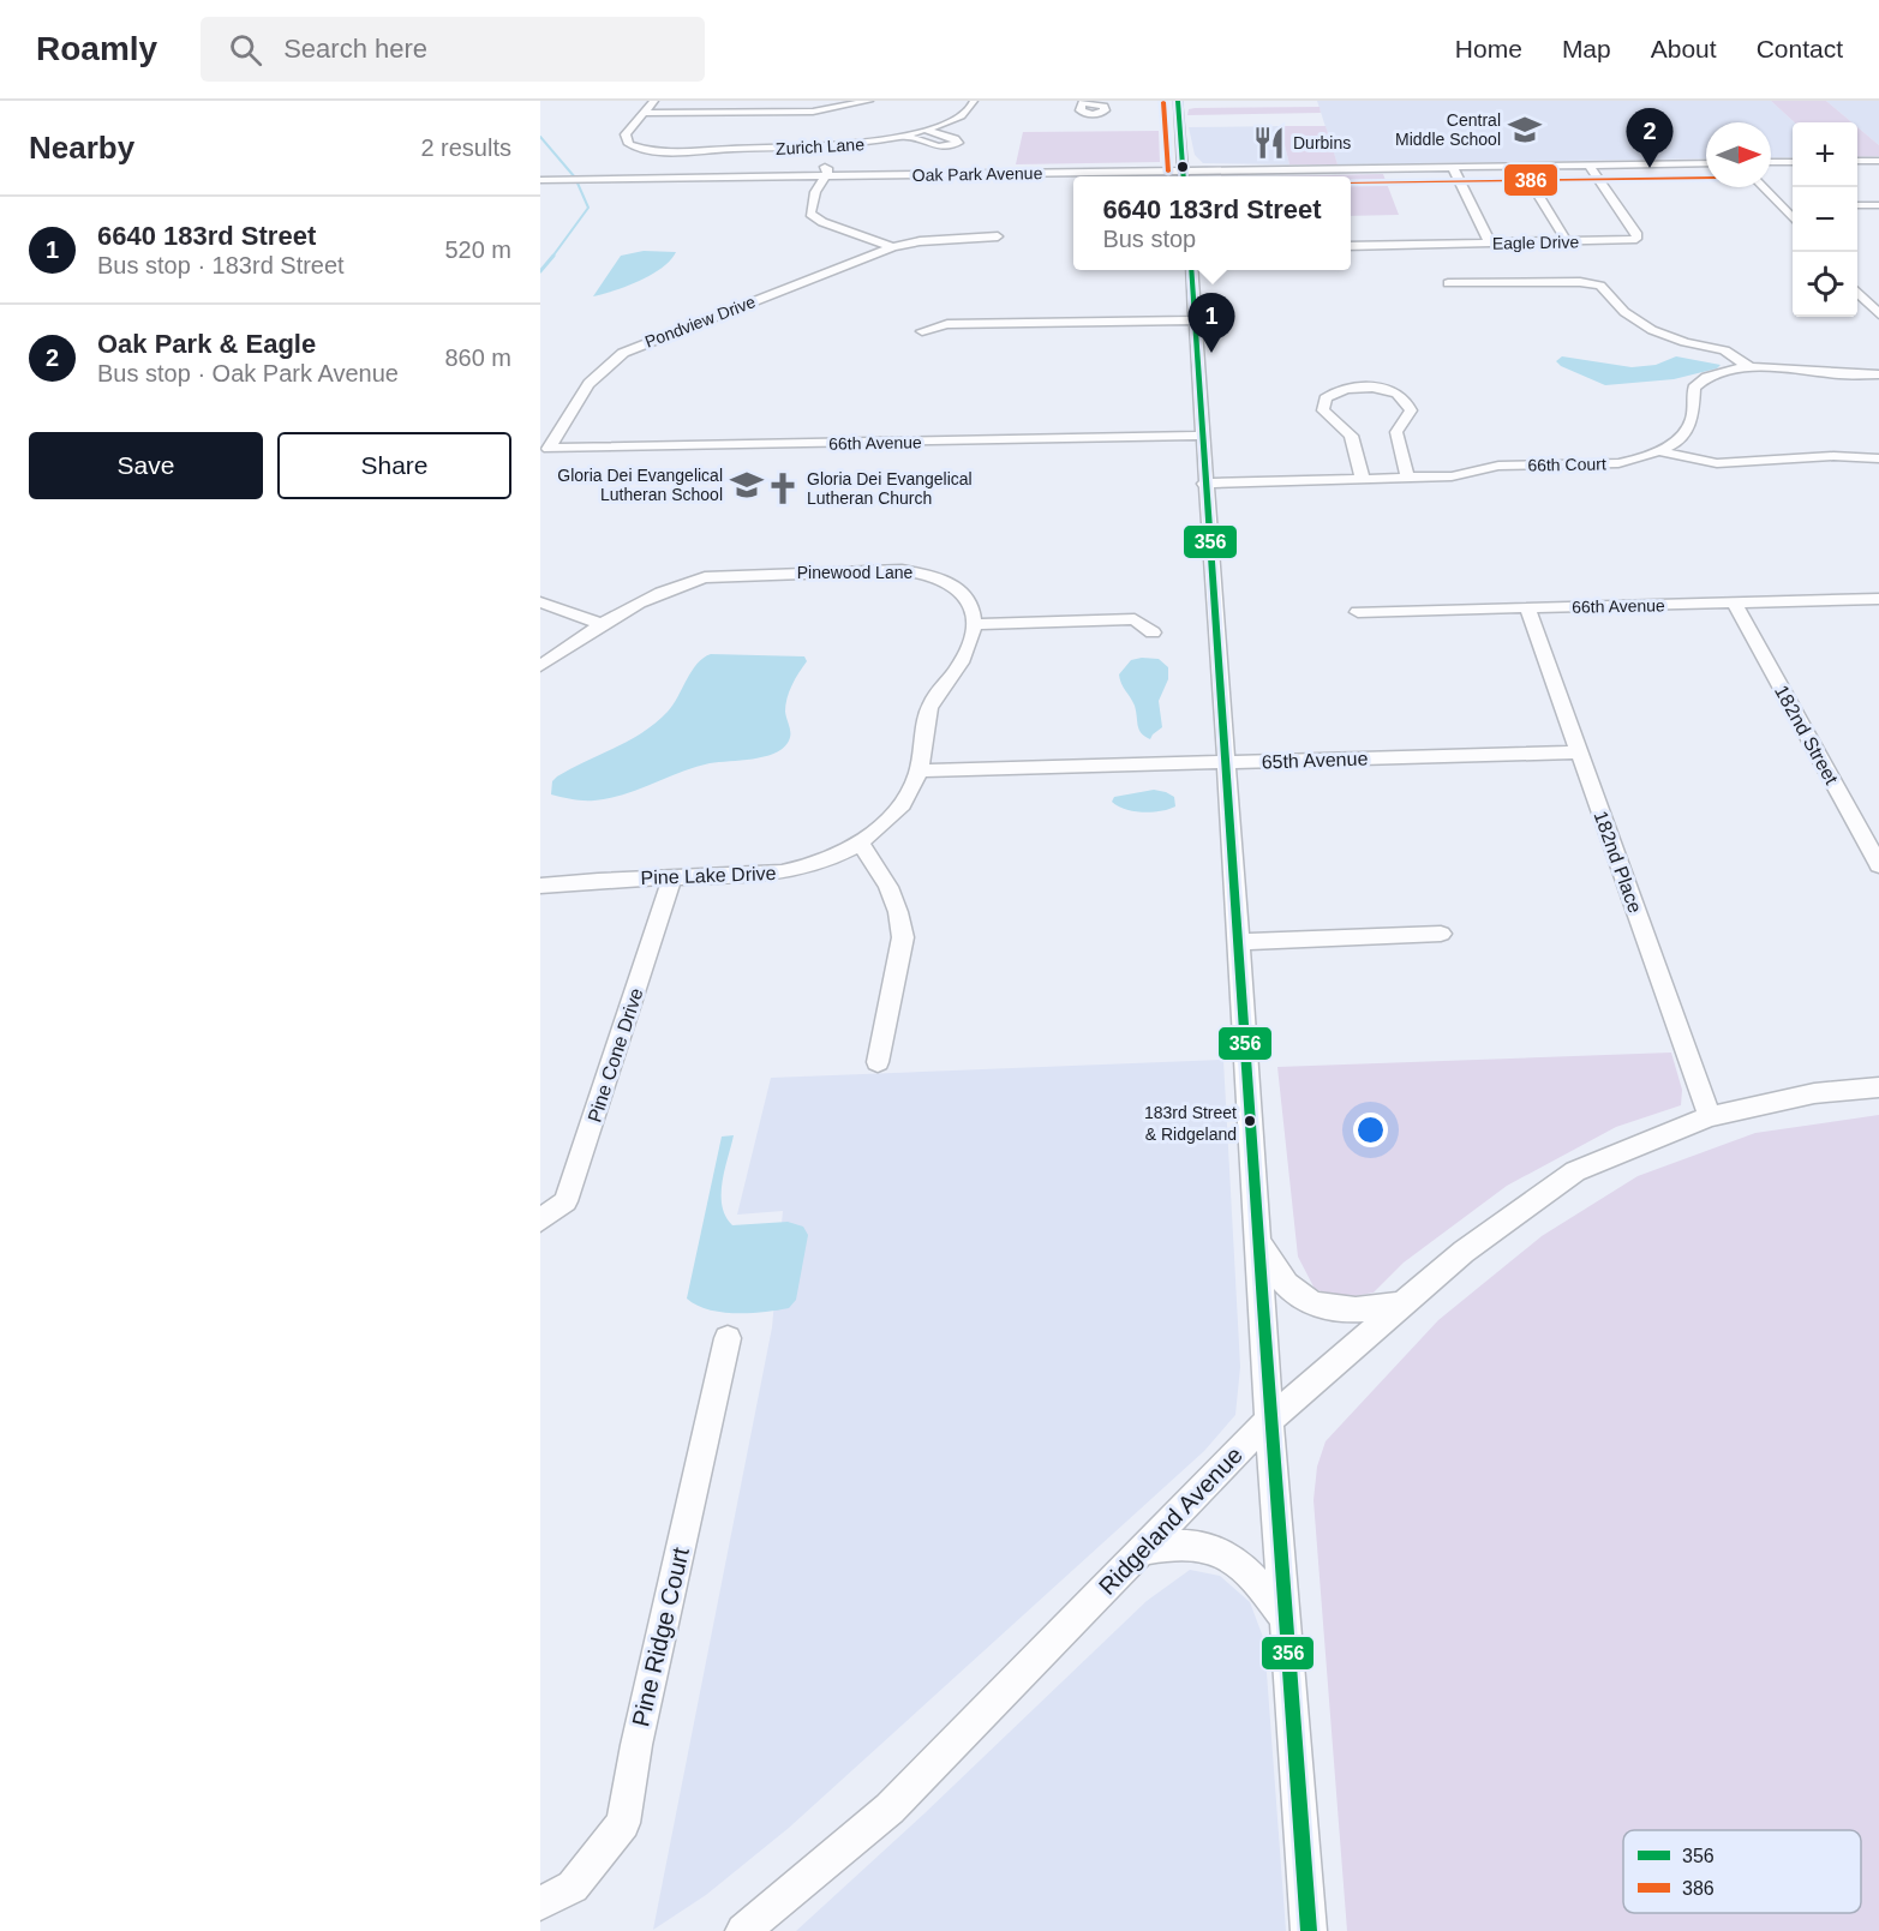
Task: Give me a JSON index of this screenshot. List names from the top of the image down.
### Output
{
  "streets": {
    "street": [
      "Zurich Lane",
      "Oak Park Avenue",
      "Eagle Drive",
      "Pondview Drive",
      "66th Avenue",
      "66th Court",
      "Pinewood Lane",
      "182nd Street",
      "65th Avenue",
      "182nd Place",
      "Pine Lake Drive",
      "Pine Cone Drive",
      "Ridgeland Avenue",
      "Pine Ridge Court"
    ]
  },
  "crossings": [
    ["Oak Park Avenue", "Eagle Drive"],
    ["Pondview Drive", "66th Avenue"],
    ["66th Avenue", "182nd Street"],
    ["66th Avenue", "182nd Place"],
    ["65th Avenue", "182nd Place"],
    ["65th Avenue", "Pine Lake Drive"],
    ["182nd Place", "Ridgeland Avenue"],
    ["Pine Lake Drive", "Pine Cone Drive"]
  ],
  "places": {
    "school or university": ["Central Middle School", "Gloria Dei Evangelical Lutheran School"],
    "restaurant": ["Durbins"],
    "church": ["Gloria Dei Evangelical Lutheran Church"],
    "other": ["183rd Street & Ridgeland"]
  },
  "lines": ["transit line 356", "transit line 386"],
  "legend": ["356", "386"],
  "north": "right",
  "page": {
    "header": "Roamly",
    "search": "Search here",
    "nav": [
      "Home",
      "Map",
      "About",
      "Contact"
    ],
    "heading": ["Nearby", "2 results"],
    "pins": ["2", "1"],
    "map_buttons": ["+", "−"],
    "popup": ["6640 183rd Street", "Bus stop"],
    "list": [
      {
        "mark": "1",
        "name": "6640 183rd Street",
        "note": "Bus stop · 183rd Street",
        "value": "520 m"
      },
      {
        "mark": "2",
        "name": "Oak Park & Eagle",
        "note": "Bus stop · Oak Park Avenue",
        "value": "860 m"
      }
    ],
    "buttons": ["Save", "Share"]
  }
}
